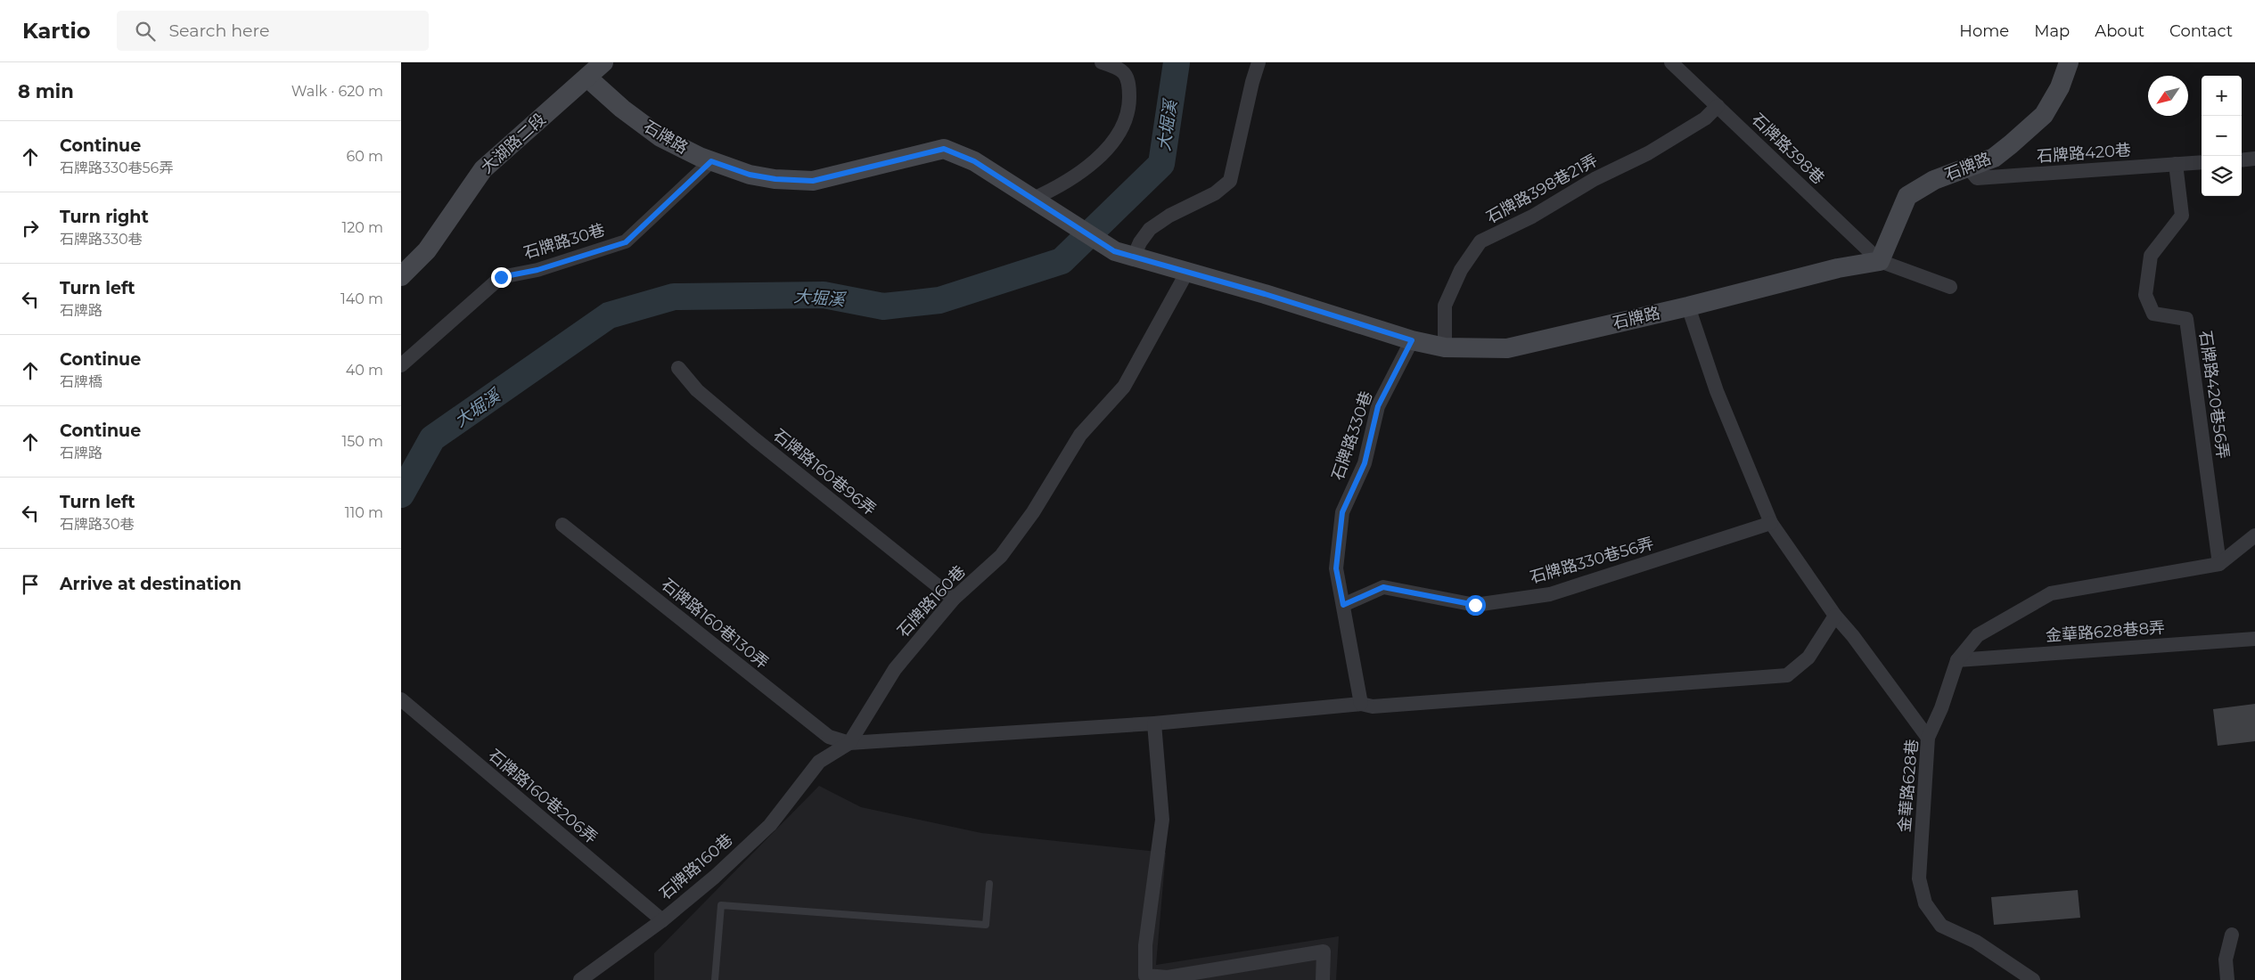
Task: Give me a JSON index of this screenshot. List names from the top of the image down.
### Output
{
  "streets": {
    "street": [
      "石牌路",
      "大湖路二段",
      "石牌路398巷",
      "石牌路420巷",
      "石牌路398巷21弄",
      "石牌路30巷",
      "石牌路420巷56弄",
      "石牌路330巷",
      "石牌路160巷96弄",
      "石牌路330巷56弄",
      "石牌路160巷",
      "石牌路160巷130弄",
      "金華路628巷8弄",
      "金華路628巷",
      "石牌路160巷206弄"
    ]
  },
  "crossings": [
    ["石牌路", "大湖路二段"],
    ["石牌路", "石牌路398巷"],
    ["石牌路", "石牌路420巷"],
    ["石牌路", "石牌路398巷21弄"],
    ["石牌路", "石牌路30巷"],
    ["石牌路", "石牌路330巷"],
    ["石牌路", "石牌路160巷"],
    ["石牌路398巷", "石牌路398巷21弄"],
    ["石牌路420巷", "石牌路420巷56弄"],
    ["石牌路420巷56弄", "金華路628巷"],
    ["石牌路330巷", "石牌路330巷56弄"],
    ["石牌路160巷96弄", "石牌路160巷"],
    ["石牌路160巷", "石牌路160巷130弄"],
    ["石牌路160巷", "石牌路160巷206弄"],
    ["金華路628巷8弄", "金華路628巷"]
  ],
  "water": ["大堀溪"],
  "north": "bottom left",
  "page": {
    "header": "Kartio",
    "search": "Search here",
    "nav": [
      "Home",
      "Map",
      "About",
      "Contact"
    ],
    "heading": ["8 min", "Walk · 620 m"],
    "map_buttons": ["+", "−"],
    "list": [
      ["Continue", "石牌路330巷56弄", "60 m"],
      ["Turn right", "石牌路330巷", "120 m"],
      ["Turn left", "石牌路", "140 m"],
      ["Continue", "石牌橋", "40 m"],
      ["Continue", "石牌路", "150 m"],
      ["Turn left", "石牌路30巷", "110 m"],
      "Arrive at destination"
    ]
  }
}
